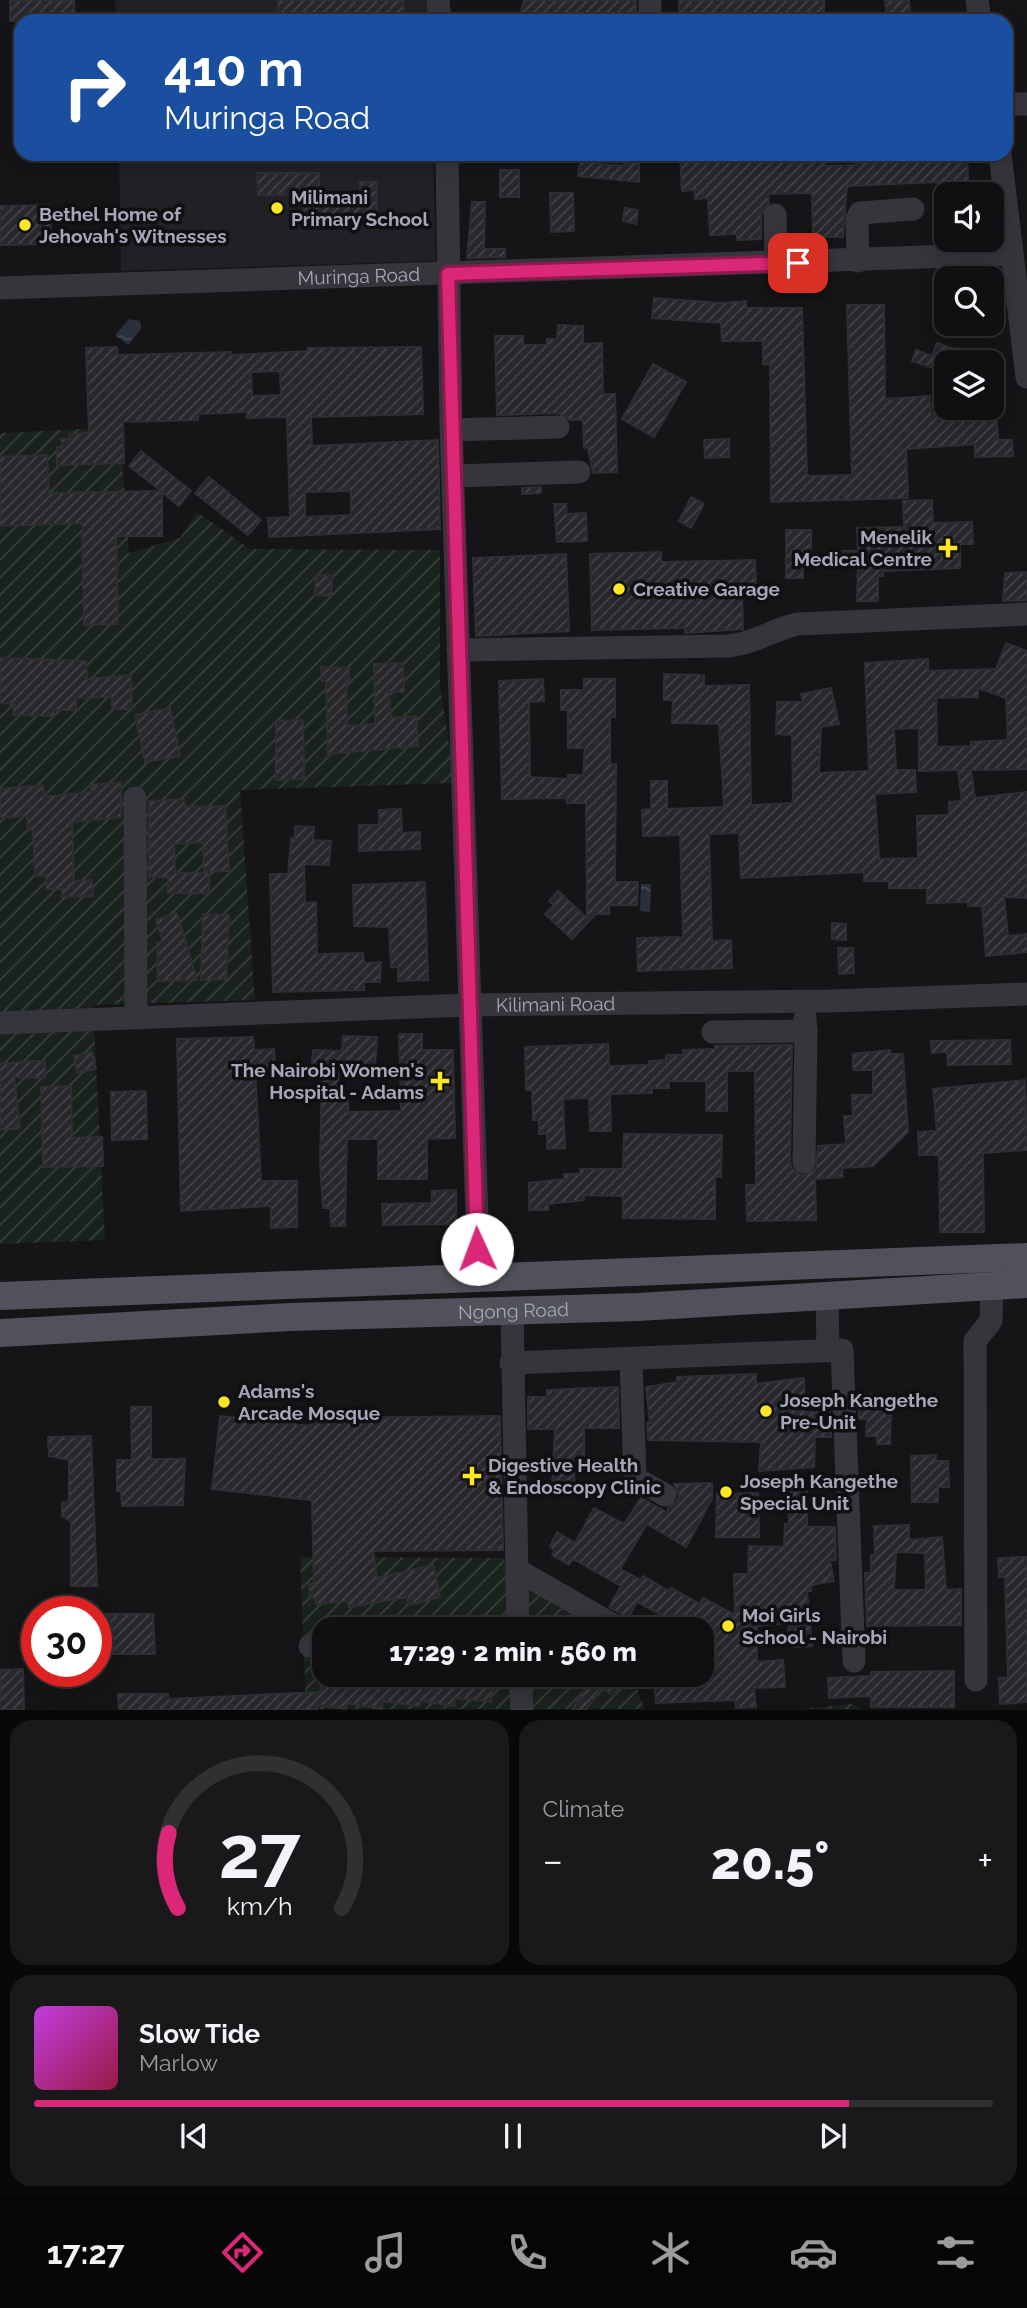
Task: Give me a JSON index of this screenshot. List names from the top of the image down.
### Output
{
  "streets": {
    "main road": ["Ngong Road"],
    "street": ["Muringa Road", "Kilimani Road"]
  },
  "places": {
    "other": [
      "Milimani Primary School",
      "Bethel Home of Jehovah's Witnesses",
      "Creative Garage",
      "Adams's Arcade Mosque",
      "Joseph Kangethe Pre-Unit",
      "Joseph Kangethe Special Unit",
      "Moi Girls School - Nairobi"
    ],
    "health": ["Menelik Medical Centre", "The Nairobi Women's Hospital - Adams", "Digestive Health & Endoscopy Clinic"]
  },
  "page": {
    "turn": ["410 m", "Muringa Road"],
    "limit": "30",
    "trip": "17:29 · 2 min · 560 m",
    "tile": "Climate",
    "heat": ["−", "20.5°", "+"],
    "song": ["Slow Tide", "Marlow"],
    "tabs": "17:27",
    "gauge": ["27", "km/h"]
  }
}
